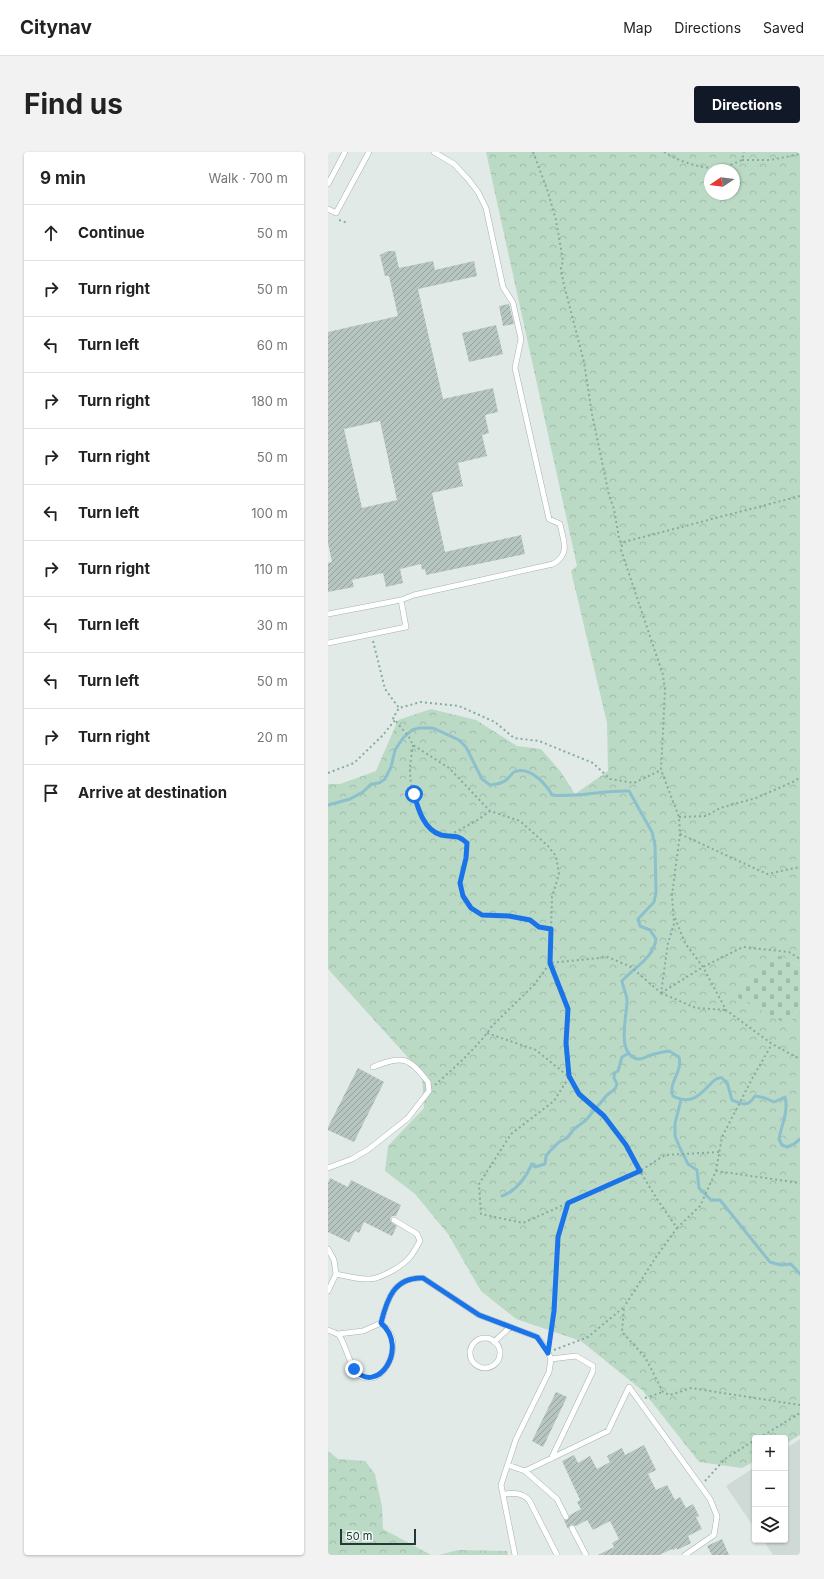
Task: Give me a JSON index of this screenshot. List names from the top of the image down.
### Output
{
  "scale_bar": "50 m",
  "north": "left",
  "page": {
    "header": "Citynav",
    "nav": ["Map", "Directions", "Saved"],
    "buttons": "Directions",
    "title": "Find us",
    "heading": ["9 min", "Walk · 700 m"],
    "list": [
      ["Continue", "50 m"],
      ["Turn right", "50 m"],
      ["Turn left", "60 m"],
      ["Turn right", "180 m"],
      ["Turn right", "50 m"],
      ["Turn left", "100 m"],
      ["Turn right", "110 m"],
      ["Turn left", "30 m"],
      ["Turn left", "50 m"],
      ["Turn right", "20 m"],
      "Arrive at destination"
    ],
    "map_buttons": ["+", "−"],
    "scale": "50 m"
  }
}
